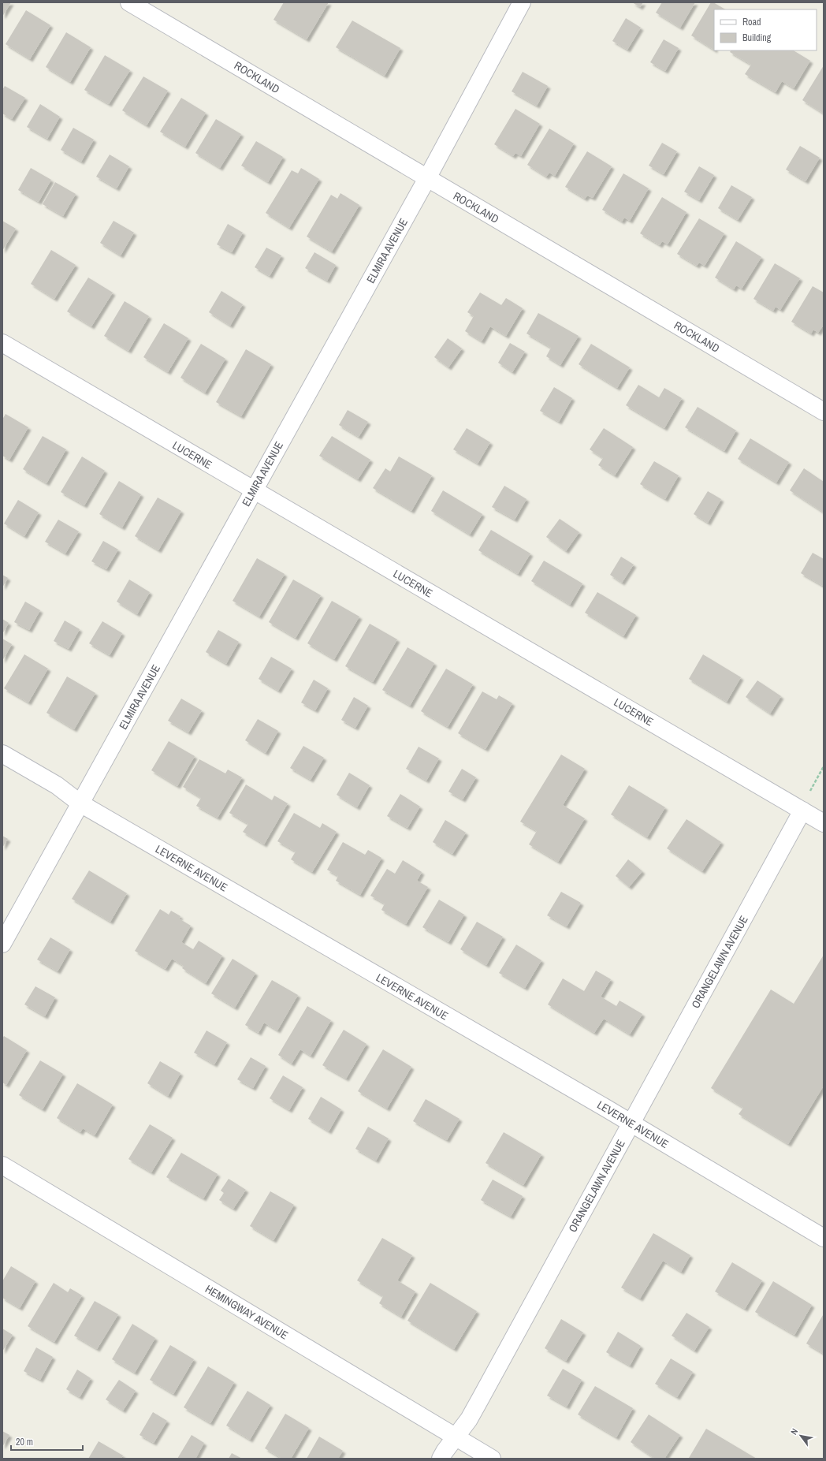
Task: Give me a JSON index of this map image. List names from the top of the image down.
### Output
{
  "streets": {
    "street": [
      "ROCKLAND",
      "ELMIRA AVENUE",
      "LUCERNE",
      "LEVERNE AVENUE",
      "ORANGELAWN AVENUE",
      "HEMINGWAY AVENUE"
    ]
  },
  "crossings": [
    ["ROCKLAND", "ELMIRA AVENUE"],
    ["ELMIRA AVENUE", "LUCERNE"],
    ["ELMIRA AVENUE", "LEVERNE AVENUE"],
    ["LUCERNE", "ORANGELAWN AVENUE"],
    ["LEVERNE AVENUE", "ORANGELAWN AVENUE"],
    ["ORANGELAWN AVENUE", "HEMINGWAY AVENUE"]
  ],
  "legend": ["Road", "Building"],
  "scale_bar": "20 m",
  "north": "top left"
}
